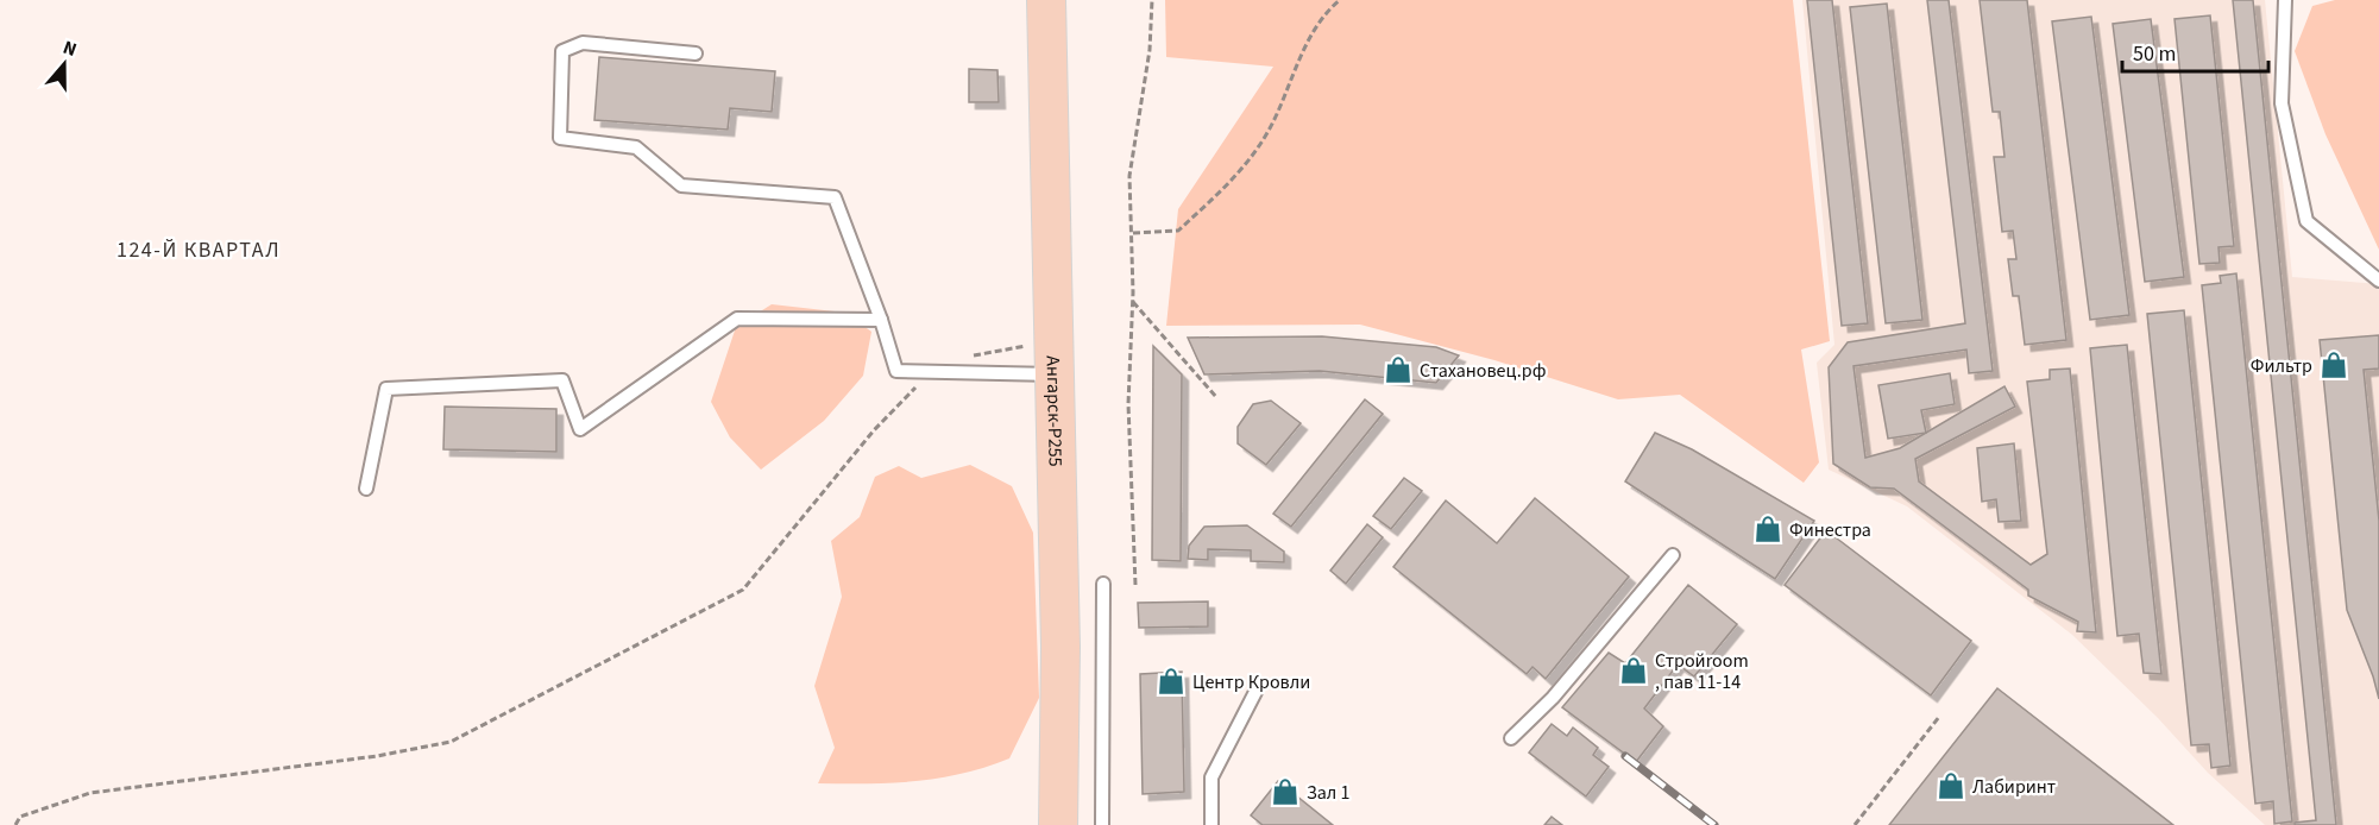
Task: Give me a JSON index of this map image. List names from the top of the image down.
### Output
{
  "streets": {
    "main road": ["Ангарск-Р255"]
  },
  "districts": ["124-Й КВАРТАЛ"],
  "places": {
    "shop": [
      "Фильтр",
      "Стахановец.рф",
      "Финестра",
      "Стройroom , пав 11-14",
      "Центр Кровли",
      "Лабиринт",
      "Зал 1"
    ]
  },
  "scale_bar": "50 m",
  "north": "top"
}
